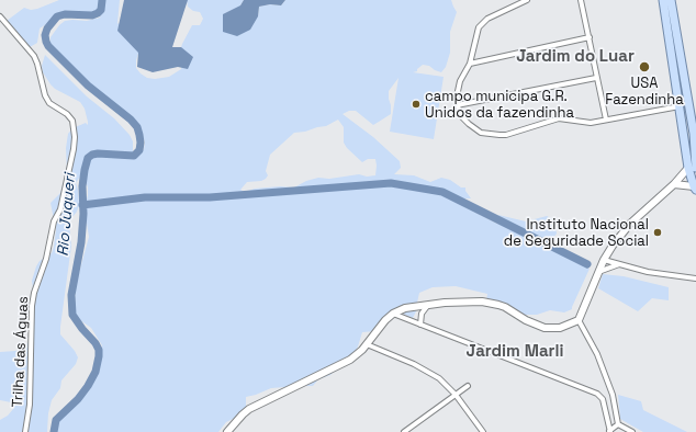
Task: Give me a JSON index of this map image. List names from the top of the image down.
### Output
{
  "streets": {
    "street": ["Trilha das Águas"]
  },
  "districts": ["Jardim do Luar", "Jardim Marli"],
  "water": ["Rio Juqueri"],
  "places": ["USA Fazendinha", "campo municipa G.R. Unidos da fazendinha", "Instituto Nacional de Seguridade Social"]
}
